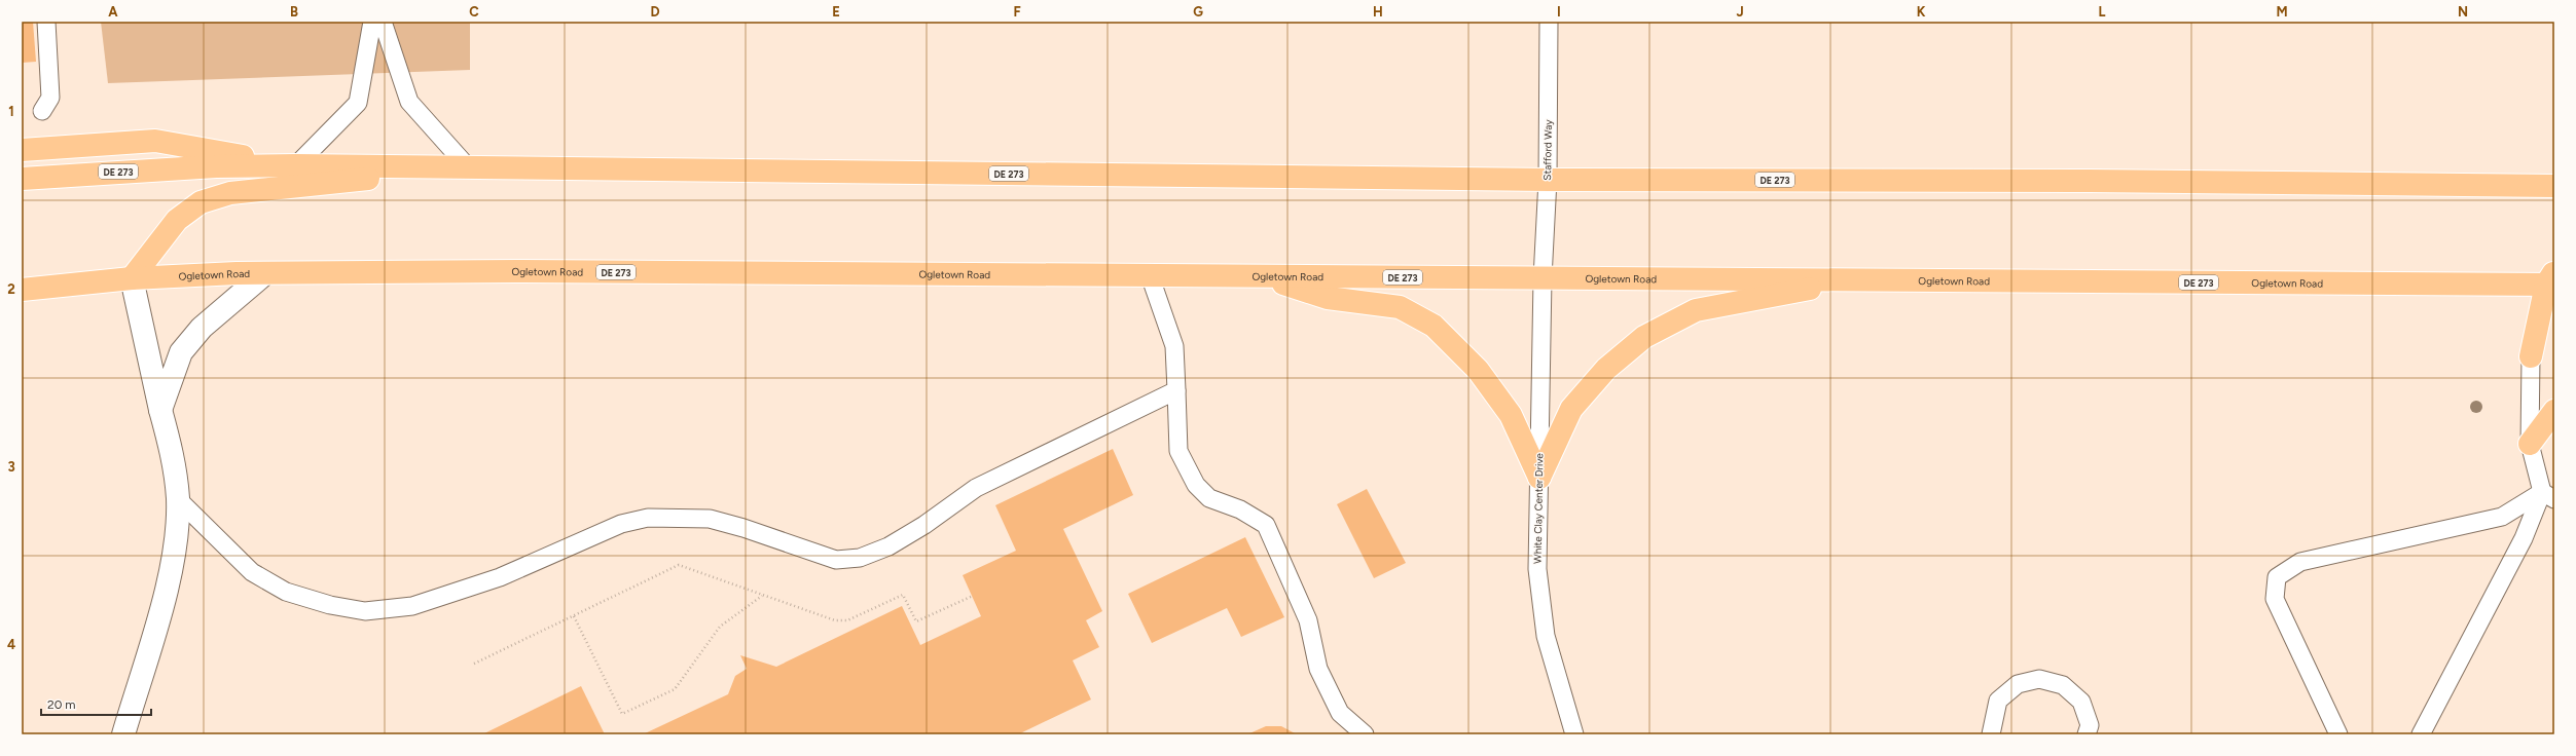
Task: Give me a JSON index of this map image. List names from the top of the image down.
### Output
{
  "streets": {
    "main road": ["DE 273", "Ogletown Road"],
    "lane": ["Stafford Way", "White Clay Center Drive"]
  },
  "crossings": [
    ["Stafford Way", "DE 273"],
    ["Stafford Way", "Ogletown Road"],
    ["Stafford Way", "White Clay Center Drive"],
    ["Ogletown Road", "White Clay Center Drive"]
  ],
  "scale_bar": "20 m",
  "grid": {
    "columns": [
      "A",
      "B",
      "C",
      "D",
      "E",
      "F",
      "G",
      "H",
      "I",
      "J",
      "K",
      "L",
      "M",
      "N"
    ],
    "rows": [
      "1",
      "2",
      "3",
      "4"
    ]
  }
}
